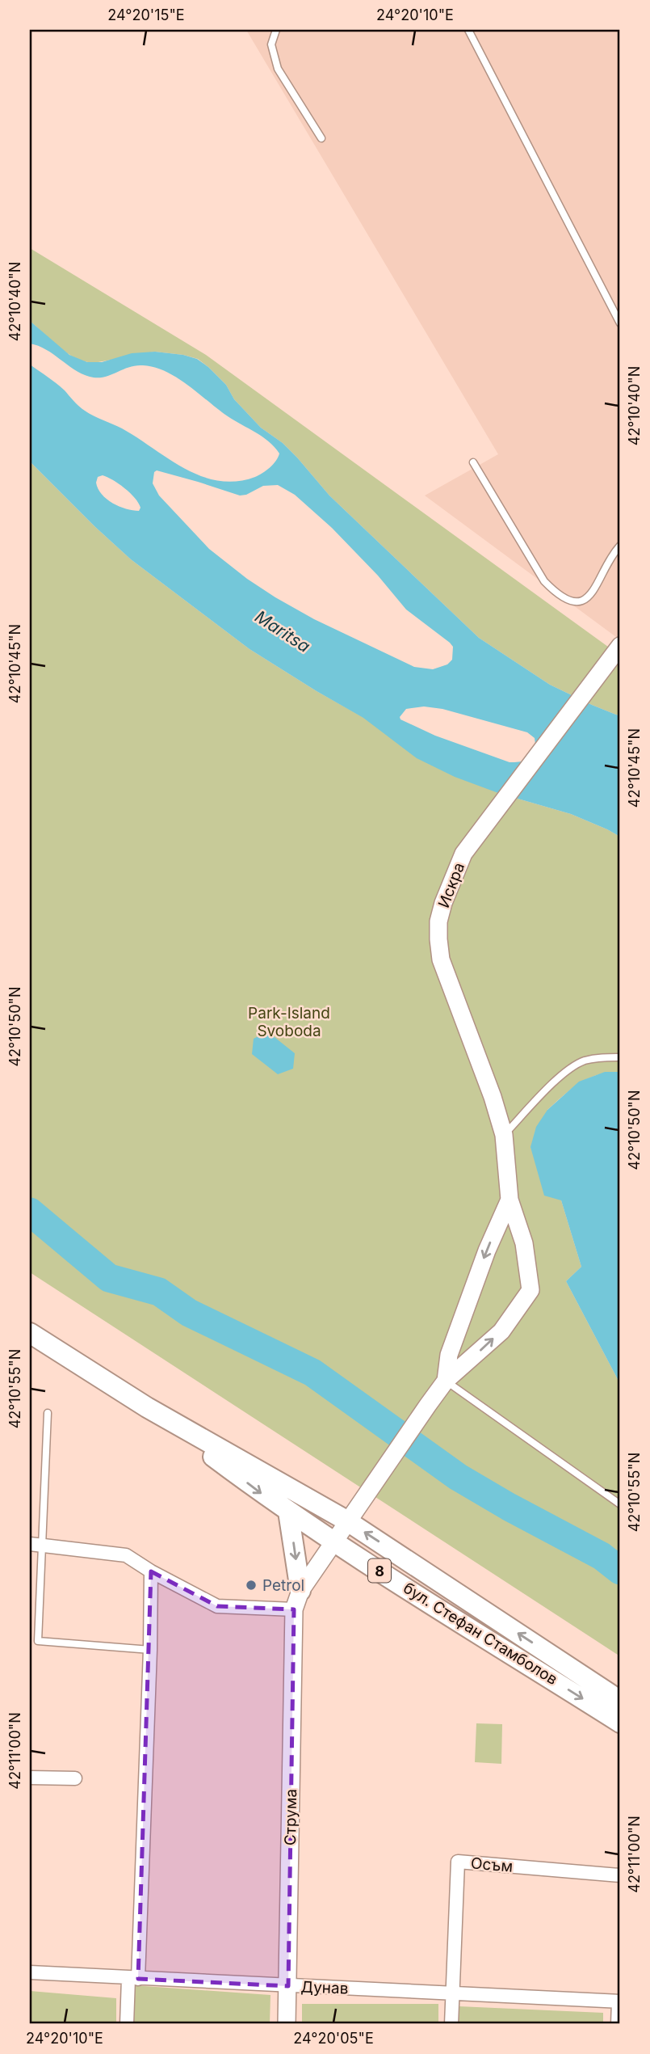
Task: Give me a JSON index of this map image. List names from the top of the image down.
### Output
{
  "streets": {
    "main road": ["8", "бул. Стефан Стамболов"],
    "street": [
      "Искра",
      "Струма",
      "Осъм",
      "Дунав"
    ]
  },
  "crossings": [
    ["Искра", "Струма"],
    ["бул. Стефан Стамболов", "Струма"],
    ["Струма", "Дунав"],
    ["Осъм", "Дунав"]
  ],
  "water": ["Maritsa"],
  "parks": ["Park-Island Svoboda"],
  "places": ["Petrol"],
  "coordinates": [
    "24°20'15\"E",
    "24°20'10\"E",
    "42°10'40\"N",
    "42°10'45\"N",
    "42°10'50\"N",
    "42°10'55\"N",
    "42°11'00\"N",
    "24°20'05\"E"
  ]
}
